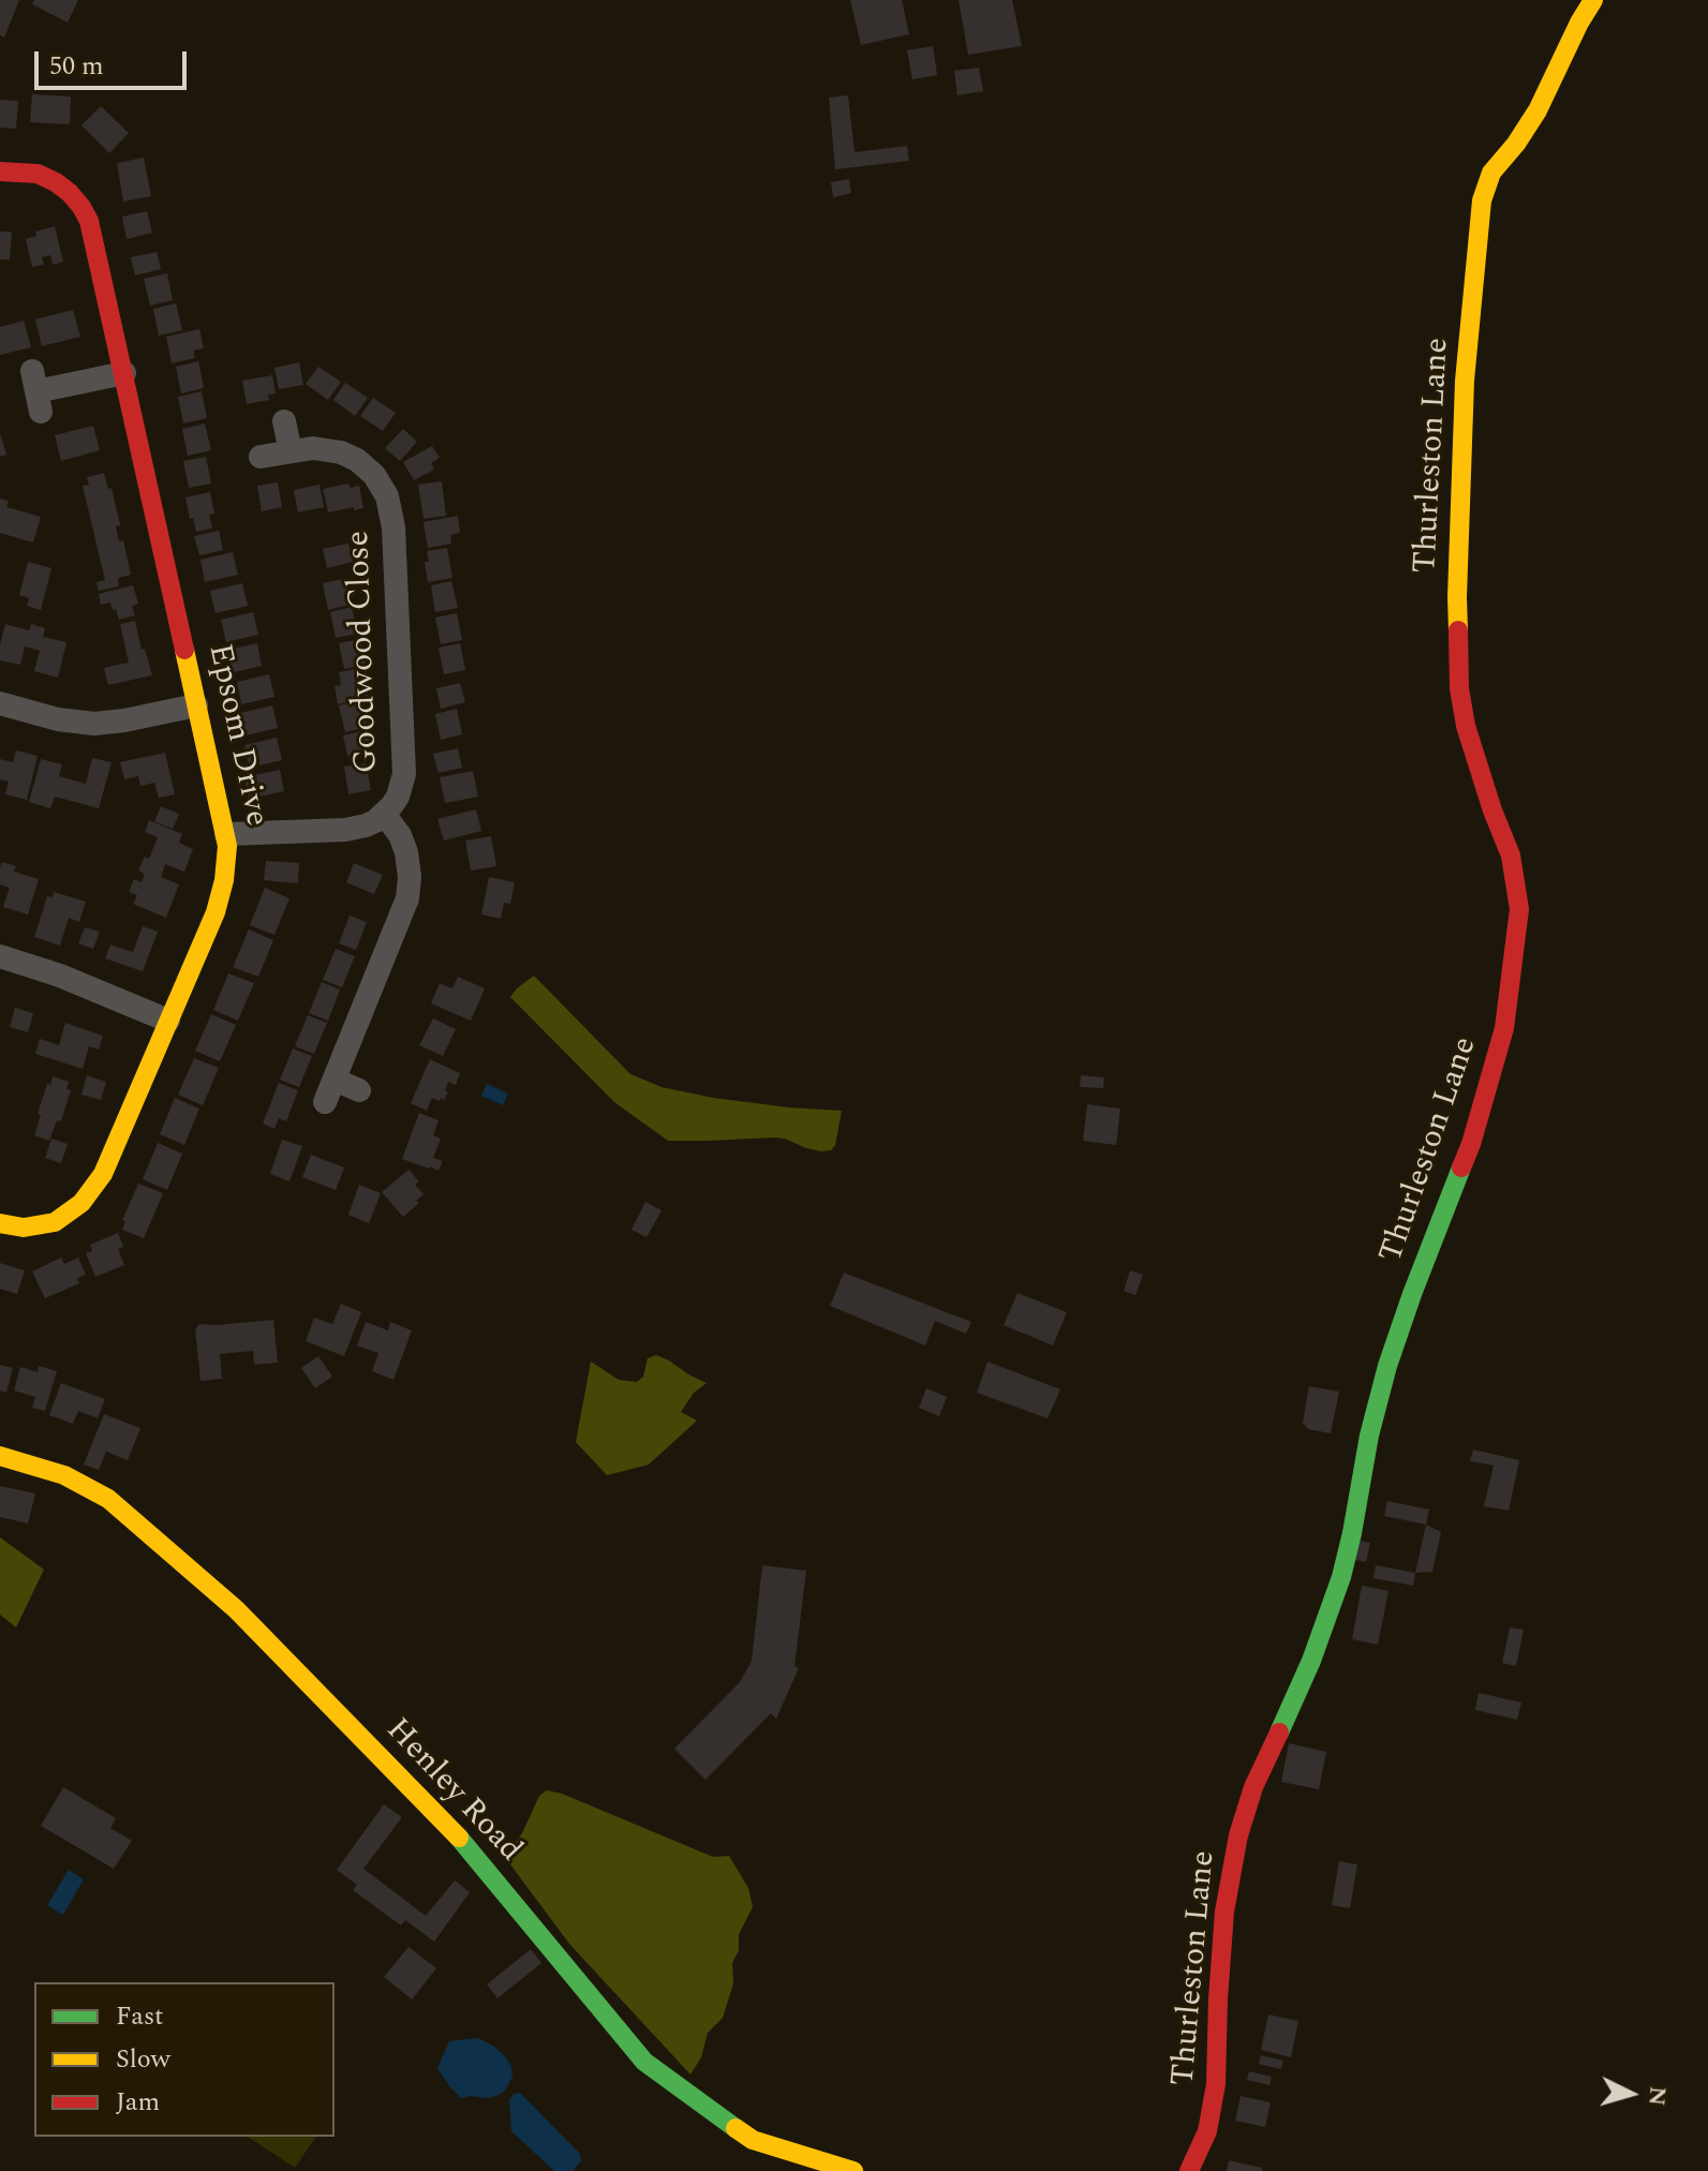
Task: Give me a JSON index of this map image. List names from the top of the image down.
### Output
{
  "streets": {
    "street": [
      "Thurleston Lane",
      "Goodwood Close",
      "Epsom Drive",
      "Henley Road"
    ]
  },
  "crossings": [
    ["Goodwood Close", "Epsom Drive"]
  ],
  "legend": ["Fast", "Slow", "Jam"],
  "scale_bar": "50 m",
  "north": "right"
}
